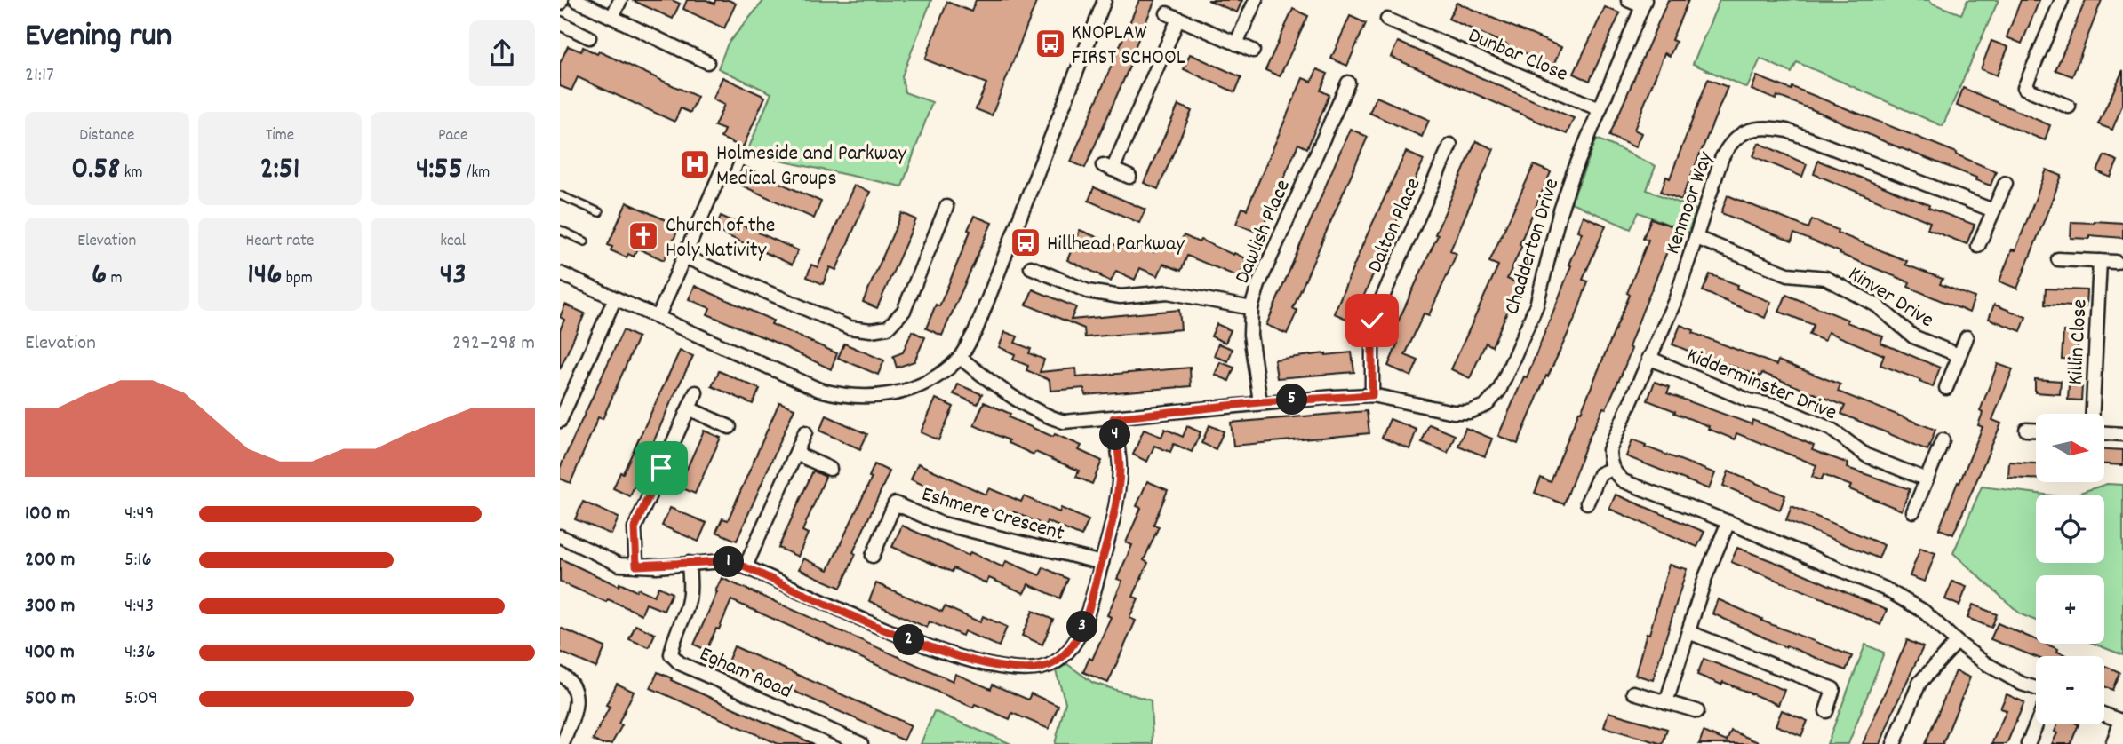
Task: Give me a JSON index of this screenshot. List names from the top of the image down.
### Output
{
  "streets": {
    "street": [
      "Dunbar Close",
      "Kenmoor Way",
      "Dalton Place",
      "Dawlish Place",
      "Chadderton Drive",
      "Kinver Drive",
      "Killin Close",
      "Kidderminster Drive",
      "Eshmere Crescent",
      "Egham Road"
    ]
  },
  "crossings": [
    ["Dunbar Close", "Chadderton Drive"],
    ["Kenmoor Way", "Kinver Drive"],
    ["Kenmoor Way", "Kidderminster Drive"],
    ["Dalton Place", "Chadderton Drive"],
    ["Dawlish Place", "Chadderton Drive"]
  ],
  "places": {
    "bus stop": ["KNOPLAW FIRST SCHOOL", "Hillhead Parkway"],
    "hospital": ["Holmeside and Parkway Medical Groups"],
    "church": ["Church of the Holy Nativity"]
  },
  "north": "right",
  "page": {
    "heading": ["Evening run", "21:17"],
    "stats": [
      ["Distance", "0.58 km"],
      ["Time", "2:51"],
      ["Pace", "4:55 /km"],
      ["Elevation", "6 m"],
      ["Heart rate", "146 bpm"],
      ["kcal", "43"]
    ],
    "chart": ["Elevation", "292–298 m"],
    "pins": [
      "5",
      "4",
      "1",
      "3",
      "2"
    ],
    "map_buttons": ["+", "−"],
    "list": [
      {
        "name": "100 m",
        "note": "4:49"
      },
      {
        "name": "200 m",
        "note": "5:16"
      },
      {
        "name": "300 m",
        "note": "4:43"
      },
      {
        "name": "400 m",
        "note": "4:36"
      },
      {
        "name": "500 m",
        "note": "5:09"
      }
    ]
  }
}
